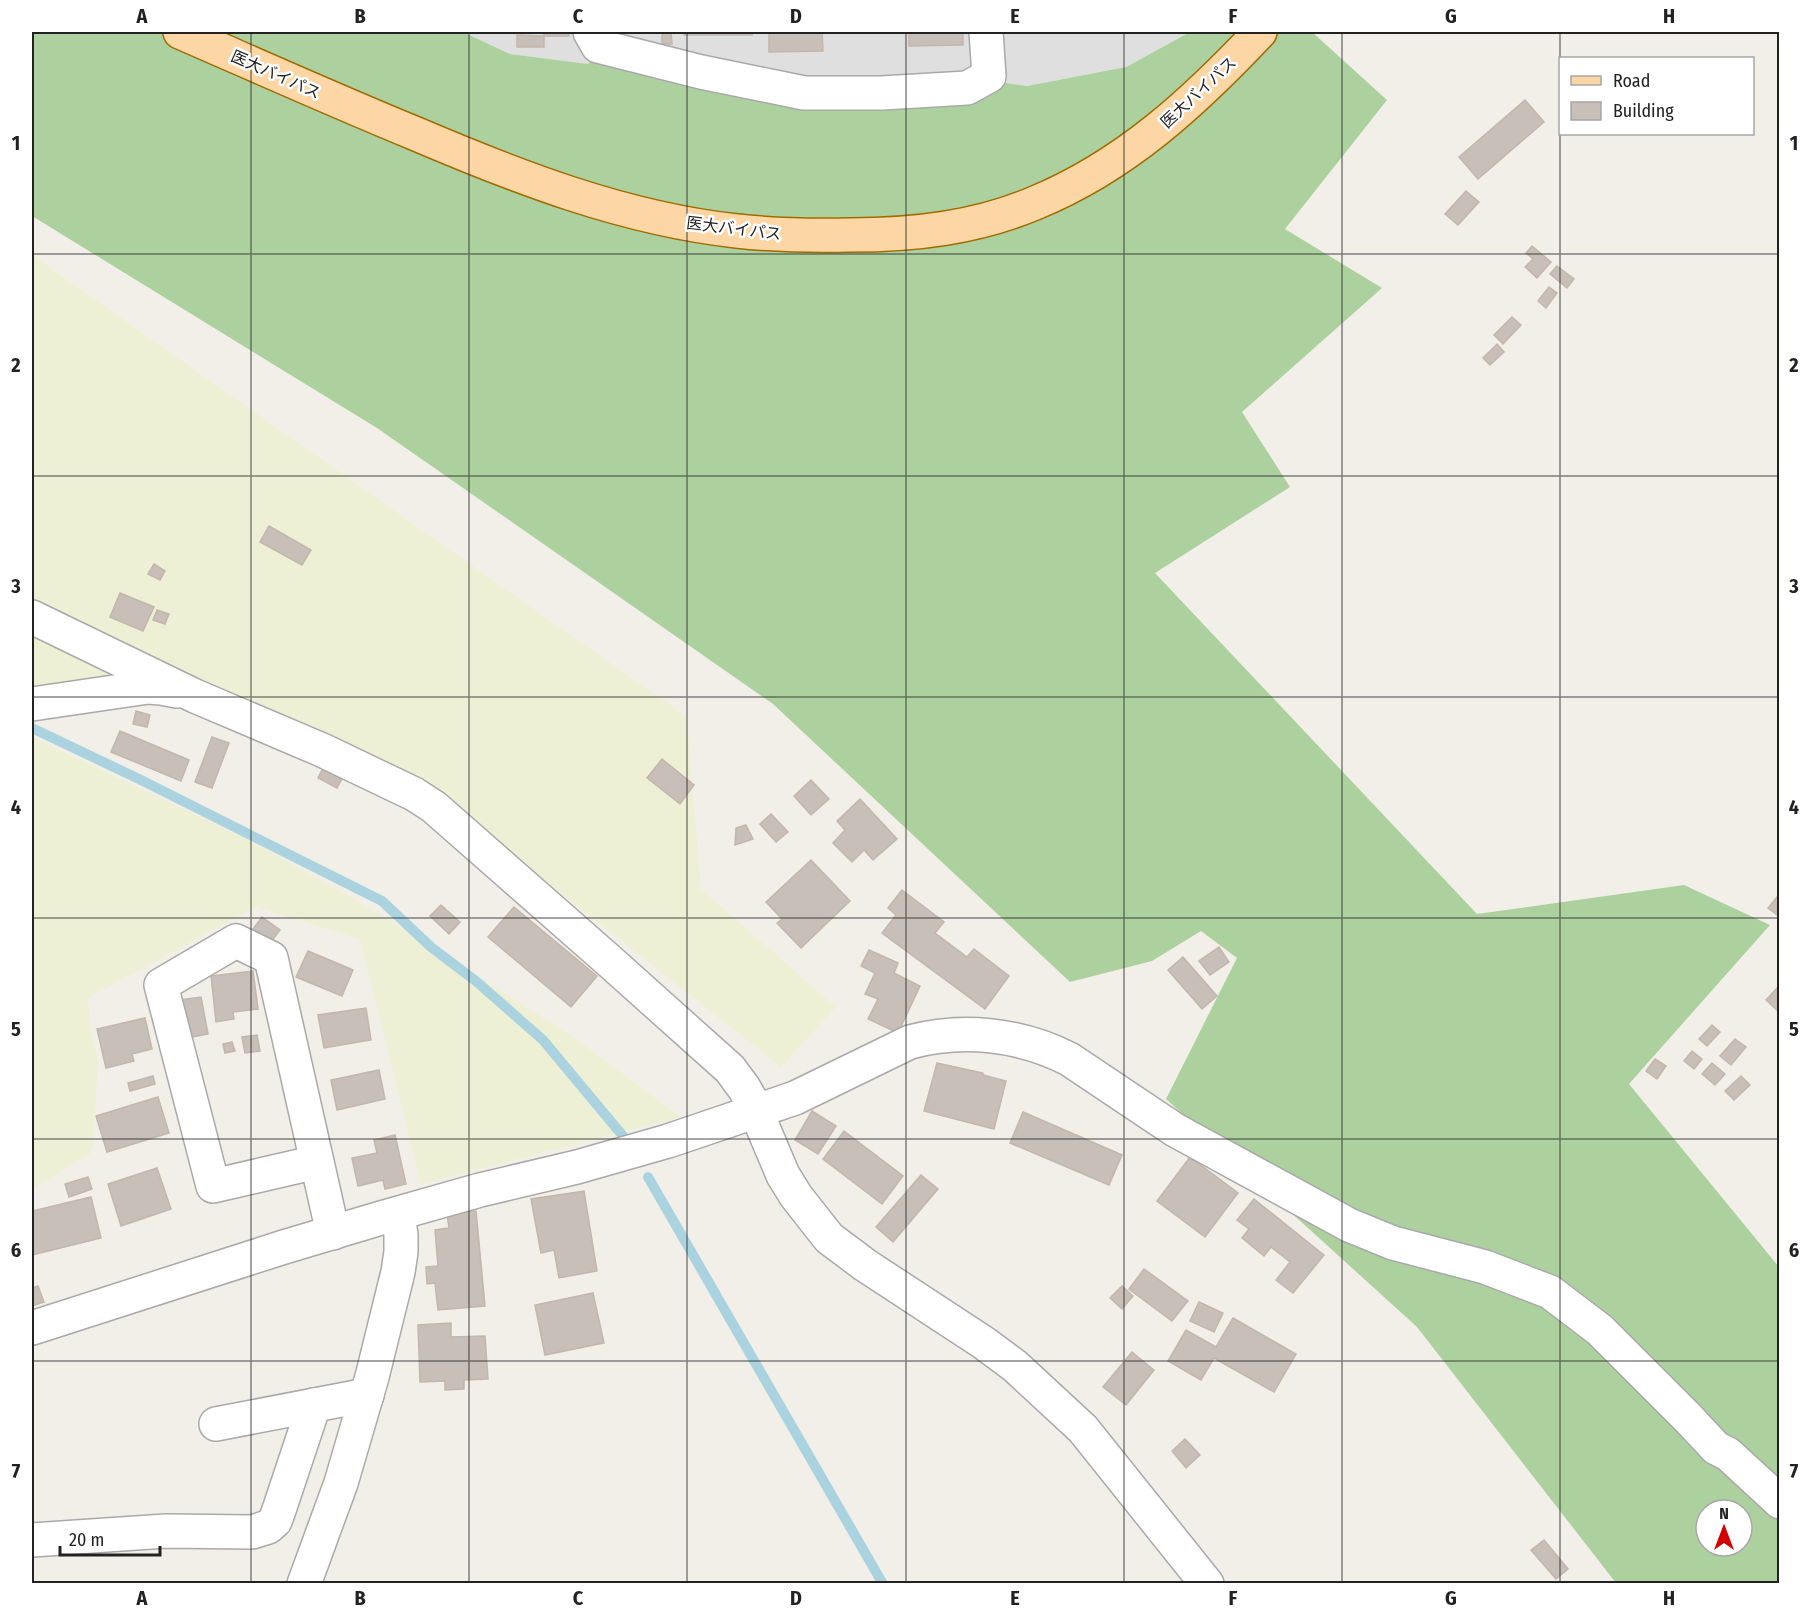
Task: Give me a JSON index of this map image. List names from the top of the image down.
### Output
{
  "streets": {
    "main road": ["医大バイパス"]
  },
  "legend": ["Road", "Building"],
  "scale_bar": "20 m",
  "north": "top",
  "grid": {
    "columns": [
      "A",
      "B",
      "C",
      "D",
      "E",
      "F",
      "G",
      "H"
    ],
    "rows": [
      "1",
      "2",
      "3",
      "4",
      "5",
      "6",
      "7"
    ]
  }
}
